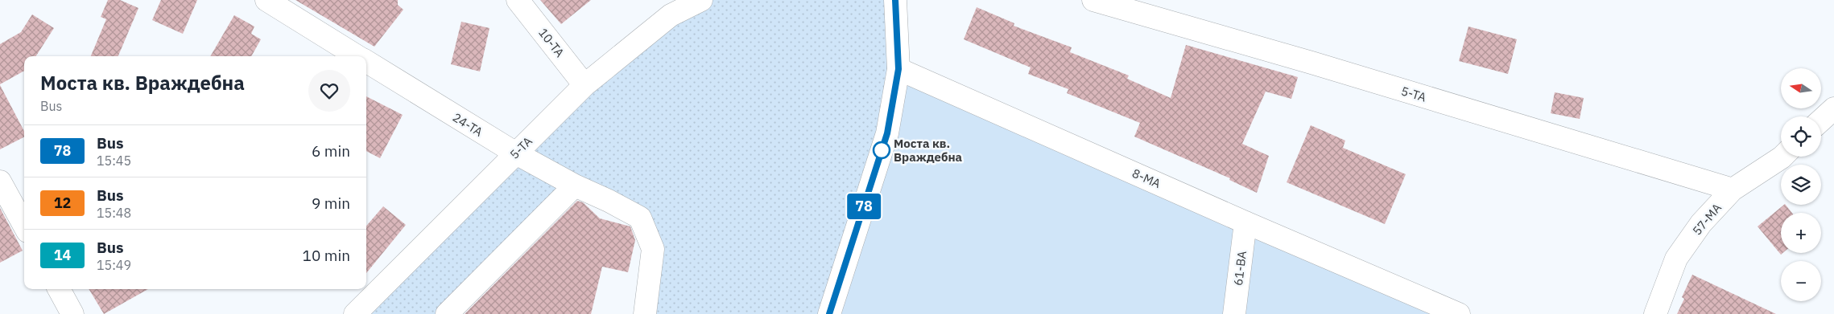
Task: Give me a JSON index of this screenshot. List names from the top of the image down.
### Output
{
  "streets": {
    "street": [
      "10-ТА",
      "5-ТА",
      "24-ТА",
      "8-МА",
      "57-МА",
      "61-ВА"
    ]
  },
  "crossings": [
    ["10-ТА", "5-ТА"],
    ["5-ТА", "24-ТА"],
    ["5-ТА", "57-МА"],
    ["8-МА", "61-ВА"]
  ],
  "places": ["Моста кв. Враждебна"],
  "lines": ["bus line 78"],
  "north": "left",
  "page": {
    "on_map": "78",
    "heading": ["Моста кв. Враждебна", "Bus"],
    "map_buttons": ["+", "−"],
    "list": [
      {
        "mark": "78",
        "name": "Bus",
        "note": "15:45",
        "value": "6 min"
      },
      {
        "mark": "12",
        "name": "Bus",
        "note": "15:48",
        "value": "9 min"
      },
      {
        "mark": "14",
        "name": "Bus",
        "note": "15:49",
        "value": "10 min"
      }
    ]
  }
}
